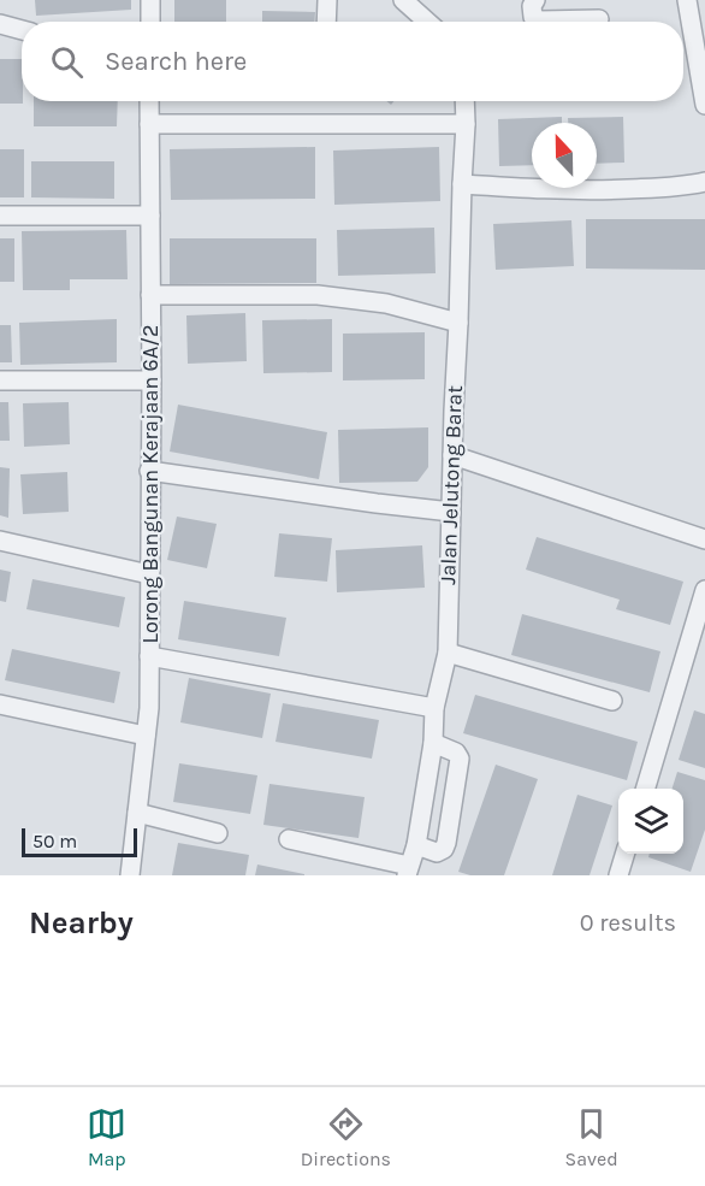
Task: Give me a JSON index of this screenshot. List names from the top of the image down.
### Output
{
  "streets": {
    "street": ["Lorong Bangunan Kerajaan 6A/2", "Jalan Jelutong Barat"]
  },
  "scale_bar": "50 m",
  "north": "top",
  "page": {
    "search": "Search here",
    "scale": "50 m",
    "heading": ["Nearby", "0 results"],
    "nav": ["Map", "Directions", "Saved"]
  }
}
